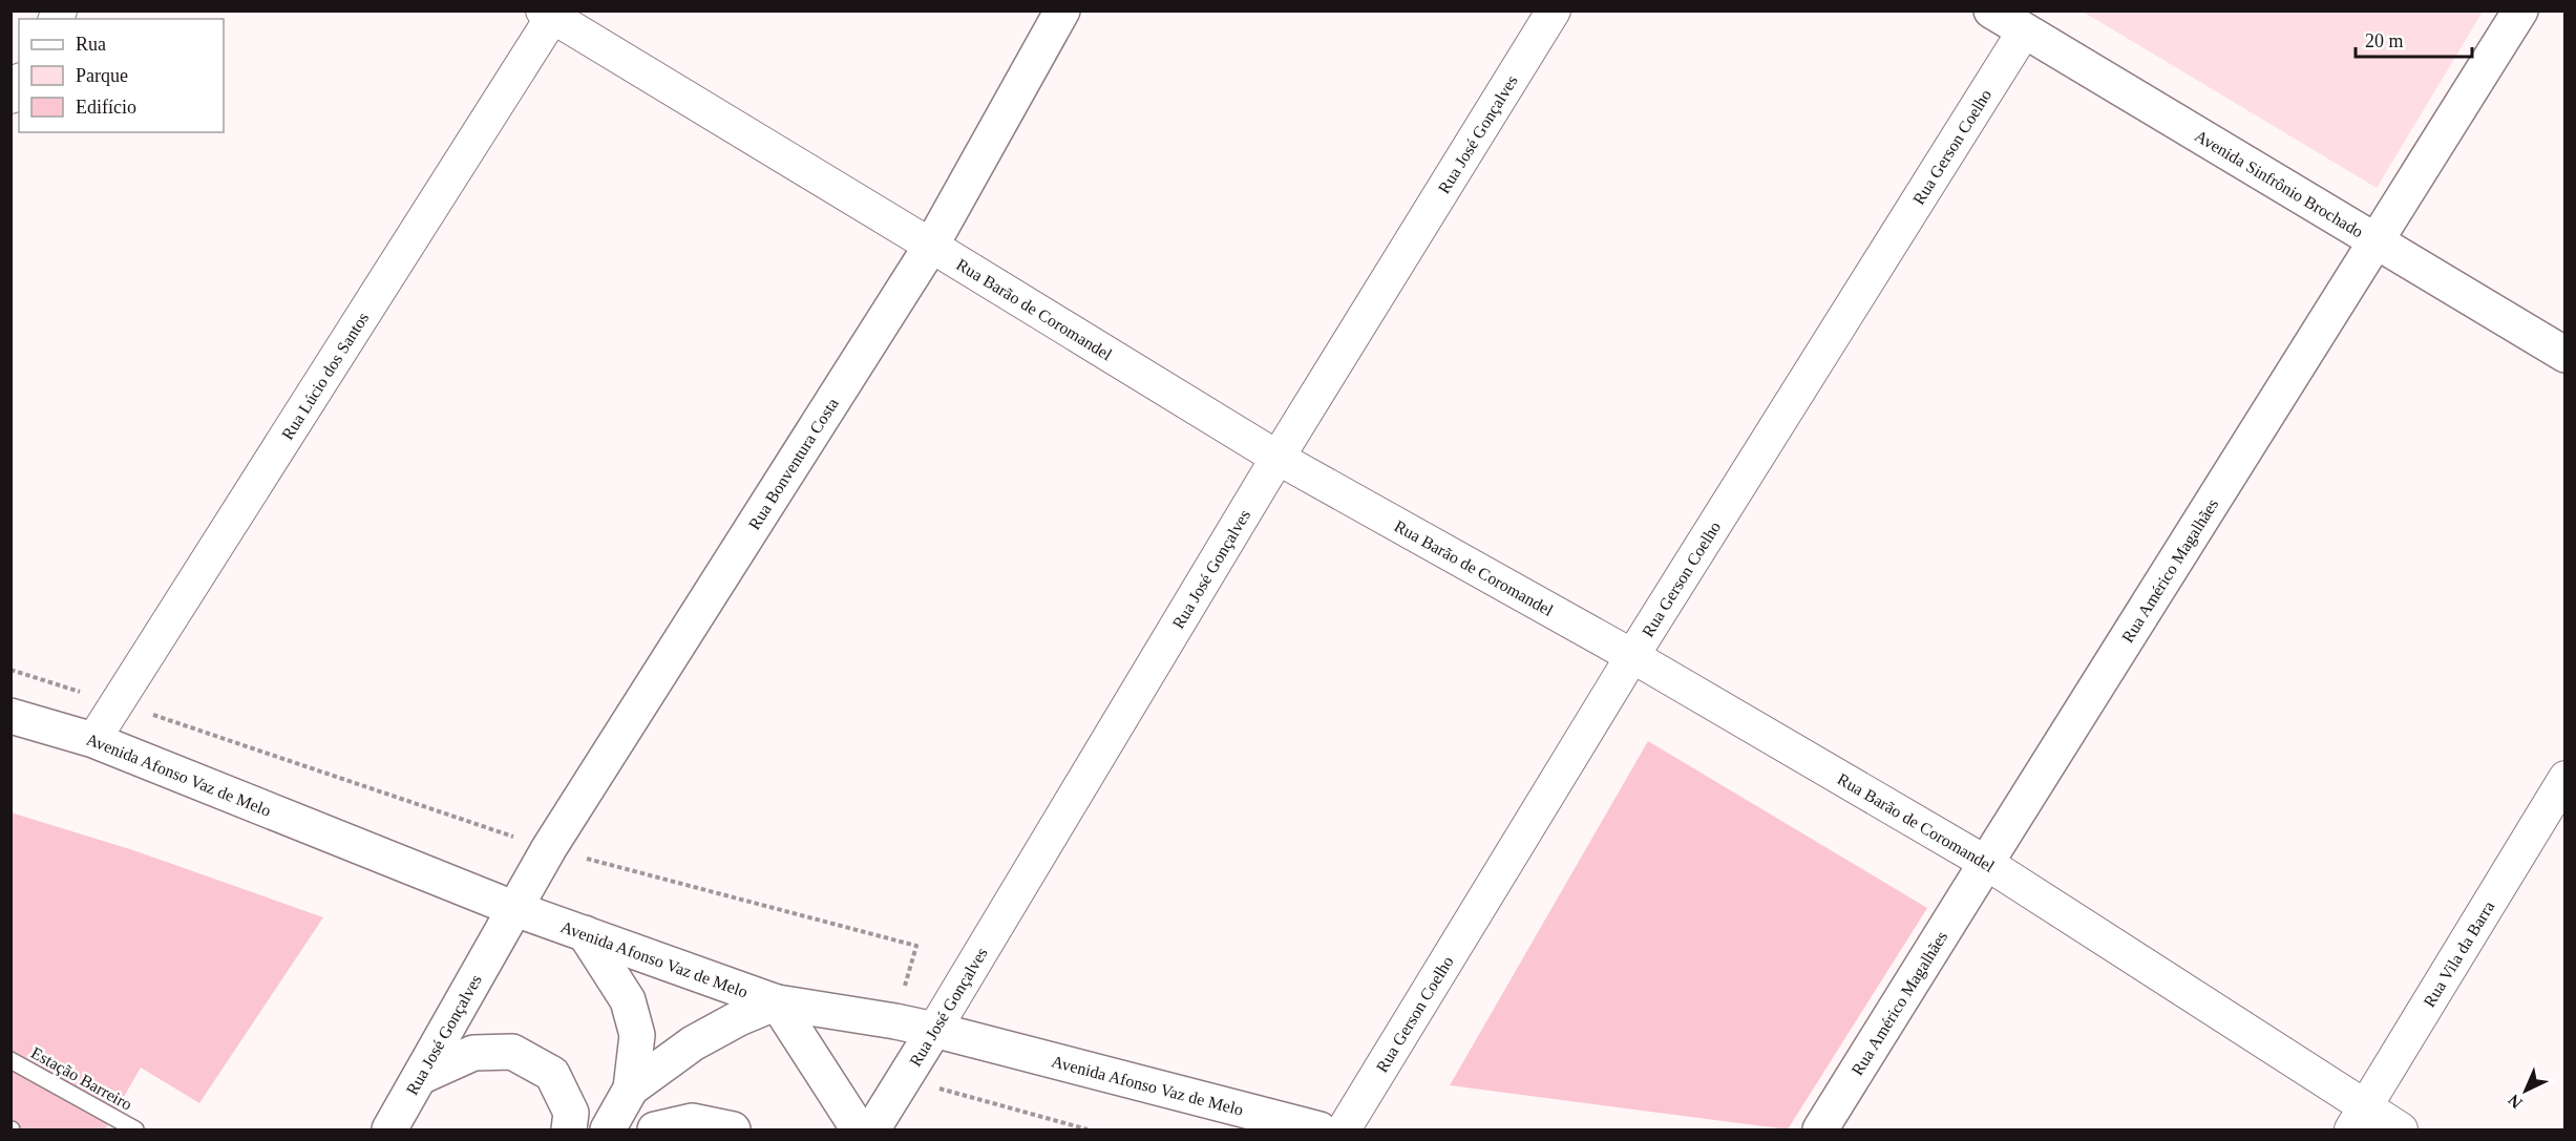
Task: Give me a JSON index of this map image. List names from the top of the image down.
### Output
{
  "streets": {
    "main road": [
      "Rua José Gonçalves",
      "Avenida Sinfrônio Brochado",
      "Rua Bonventura Costa",
      "Rua Américo Magalhães",
      "Avenida Afonso Vaz de Melo"
    ],
    "street": [
      "Rua Gerson Coelho",
      "Rua Barão de Coromandel",
      "Rua Lúcio dos Santos",
      "Rua Vila da Barra"
    ],
    "lane": ["Estação Barreiro"]
  },
  "crossings": [
    ["Rua José Gonçalves", "Rua Barão de Coromandel"],
    ["Rua José Gonçalves", "Rua Bonventura Costa"],
    ["Rua José Gonçalves", "Avenida Afonso Vaz de Melo"],
    ["Rua Gerson Coelho", "Avenida Sinfrônio Brochado"],
    ["Rua Gerson Coelho", "Rua Barão de Coromandel"],
    ["Avenida Sinfrônio Brochado", "Rua Américo Magalhães"],
    ["Rua Barão de Coromandel", "Rua Lúcio dos Santos"],
    ["Rua Barão de Coromandel", "Rua Bonventura Costa"],
    ["Rua Barão de Coromandel", "Rua Américo Magalhães"],
    ["Rua Barão de Coromandel", "Rua Vila da Barra"],
    ["Rua Lúcio dos Santos", "Avenida Afonso Vaz de Melo"],
    ["Rua Bonventura Costa", "Avenida Afonso Vaz de Melo"]
  ],
  "legend": ["Rua", "Parque", "Edifício"],
  "scale_bar": "20 m",
  "north": "bottom left"
}
